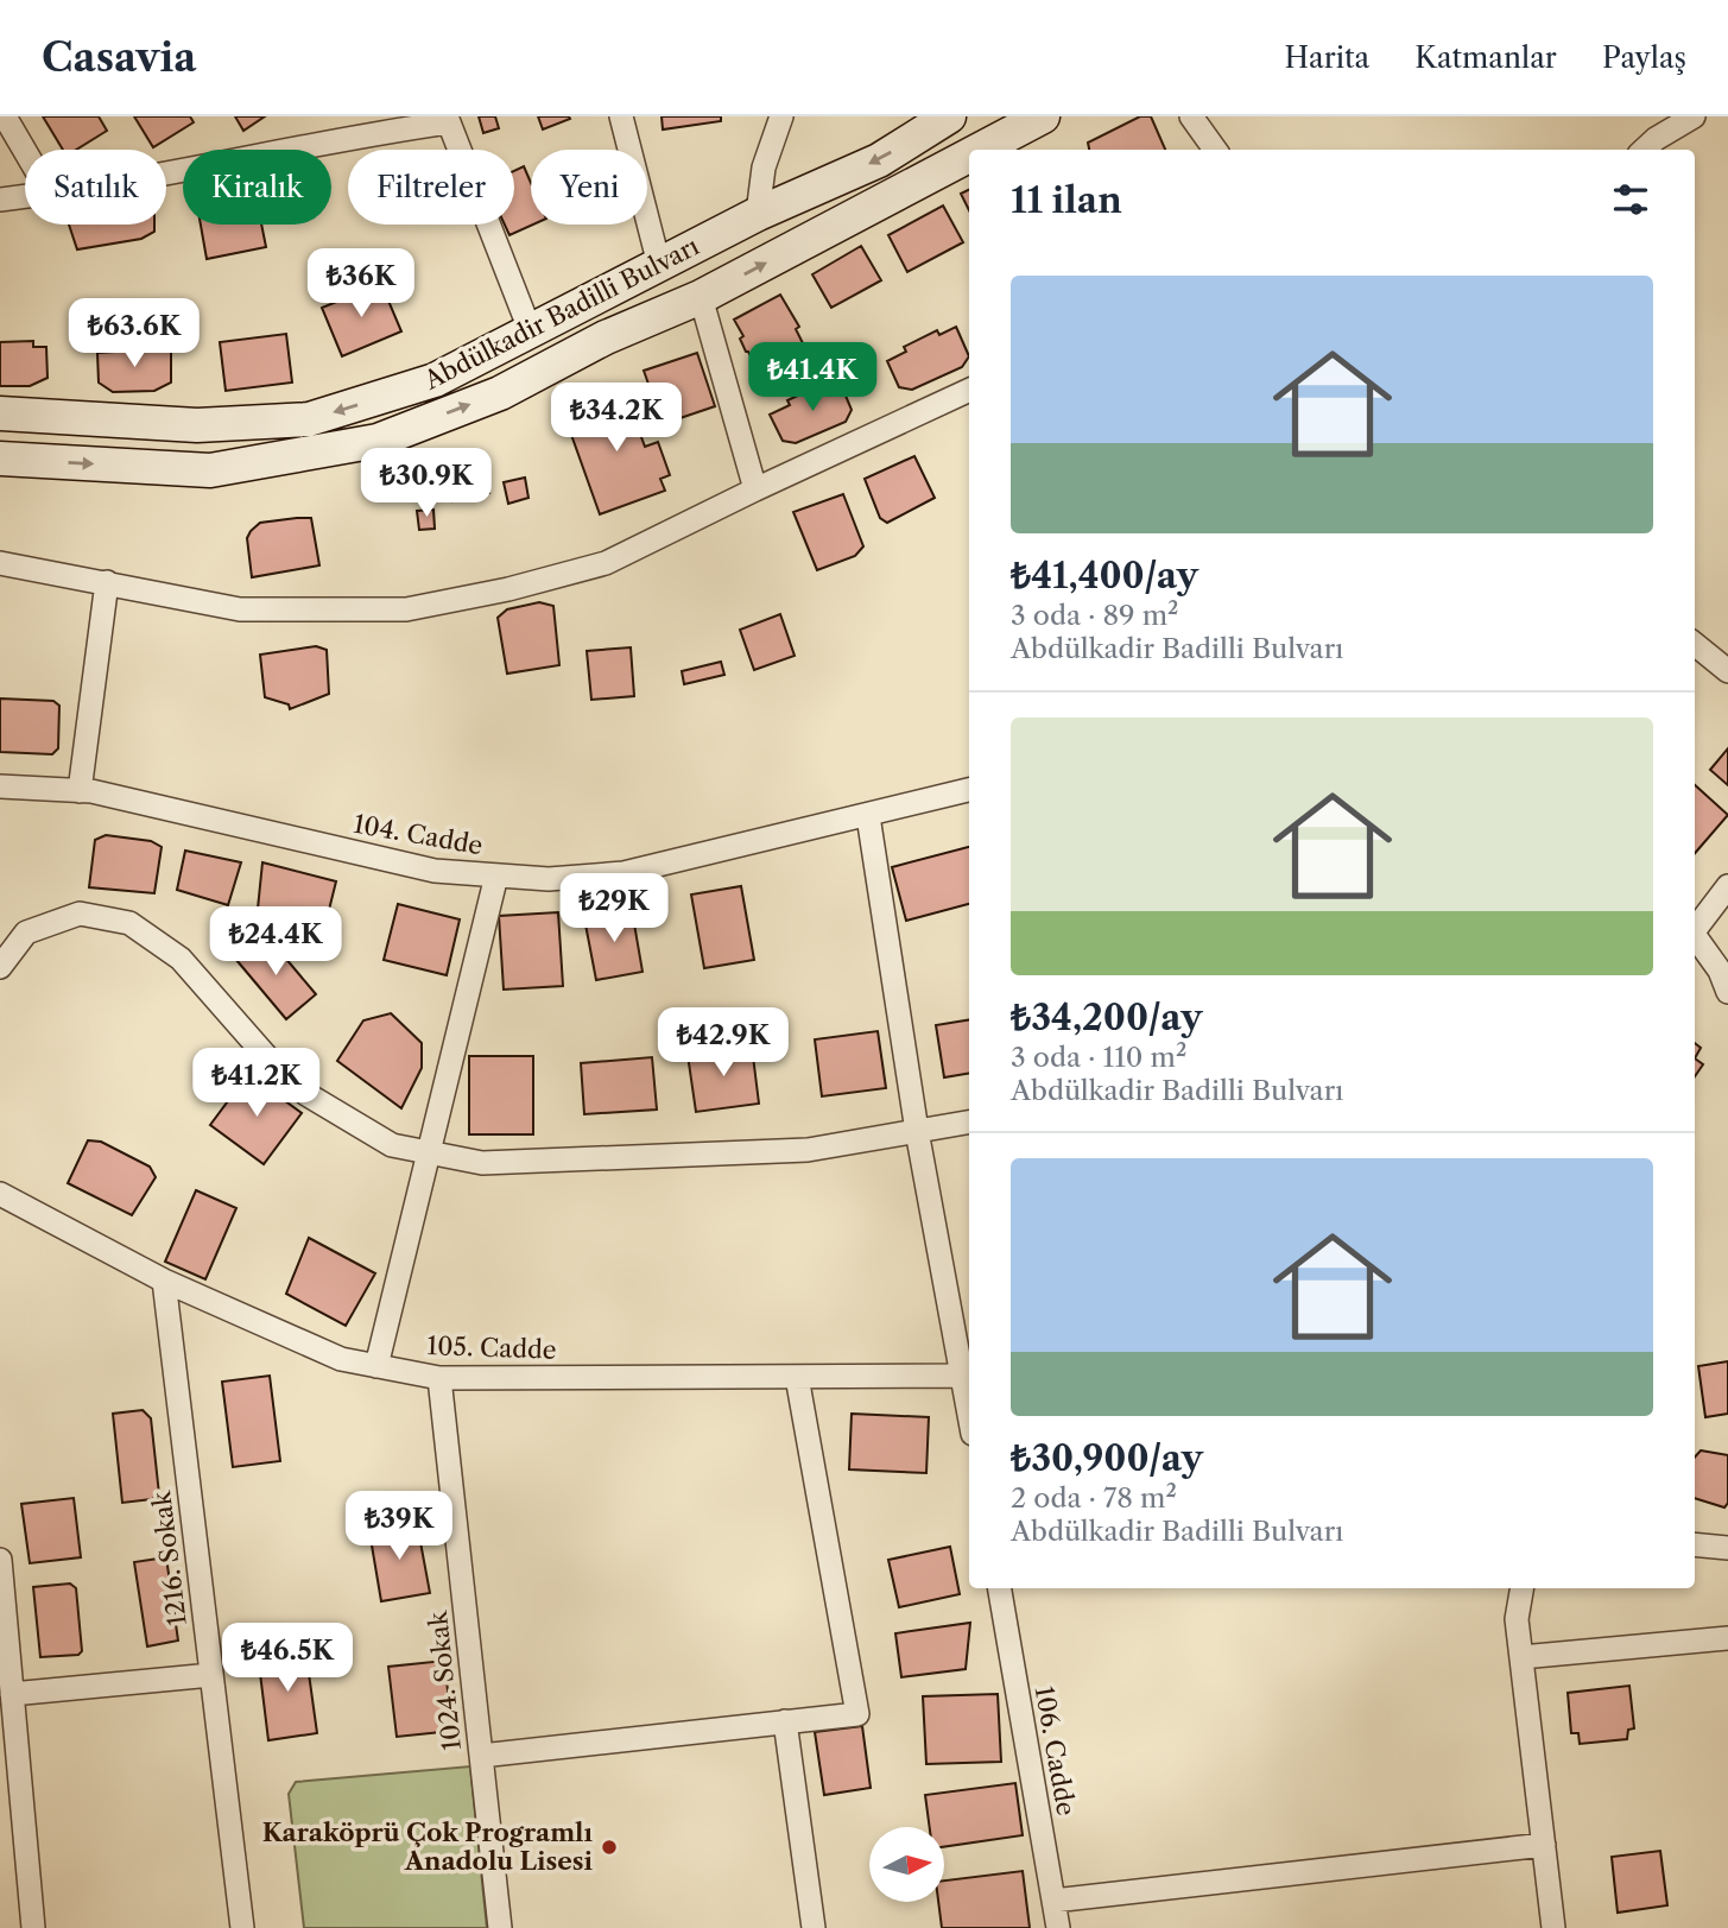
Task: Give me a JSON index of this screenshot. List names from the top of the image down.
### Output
{
  "streets": {
    "main road": ["Abdülkadir Badilli Bulvarı"],
    "street": [
      "104. Cadde",
      "105. Cadde",
      "1216. Sokak",
      "1024. Sokak",
      "106. Cadde"
    ]
  },
  "crossings": [
    ["105. Cadde", "1216. Sokak"],
    ["105. Cadde", "1024. Sokak"]
  ],
  "places": ["Karaköprü Çok Programlı Anadolu Lisesi"],
  "north": "right",
  "page": {
    "header": "Casavia",
    "nav": ["Harita", "Katmanlar", "Paylaş"],
    "chip": [
      "Satılık",
      "Kiralık",
      "Filtreler",
      "Yeni"
    ],
    "heading": "11 ilan",
    "price": [
      "₺36K",
      "₺63.6K",
      "₺41.4K",
      "₺34.2K",
      "₺30.9K",
      "₺29K",
      "₺24.4K",
      "₺42.9K",
      "₺41.2K",
      "₺39K",
      "₺46.5K"
    ],
    "list": [
      {
        "name": "₺41,400/ay",
        "note": "3 oda · 89 m² · Abdülkadir Badilli Bulvarı"
      },
      {
        "name": "₺34,200/ay",
        "note": "3 oda · 110 m² · Abdülkadir Badilli Bulvarı"
      },
      {
        "name": "₺30,900/ay",
        "note": "2 oda · 78 m² · Abdülkadir Badilli Bulvarı"
      }
    ]
  }
}
